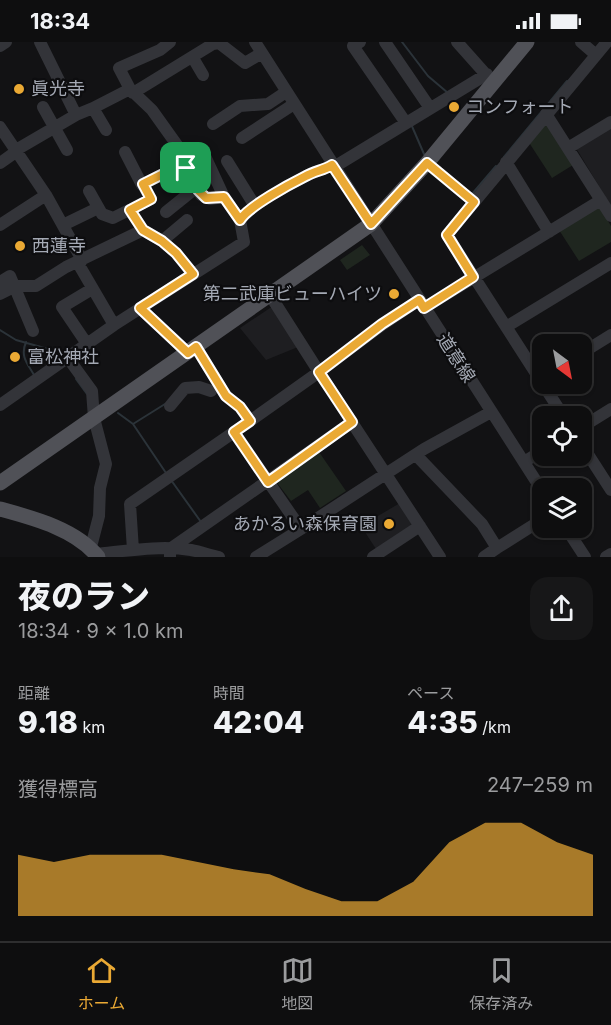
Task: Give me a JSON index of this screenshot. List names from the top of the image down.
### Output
{
  "streets": {
    "street": ["道意線"]
  },
  "places": [
    "眞光寺",
    "コンフォート",
    "西蓮寺",
    "第二武庫ビューハイツ",
    "富松神社",
    "あかるい森保育園"
  ],
  "north": "bottom right",
  "page": {
    "status": "18:34",
    "heading": ["夜のラン", "18:34 · 9 × 1.0 km"],
    "stats": [
      ["距離", "9.18 km"],
      ["時間", "42:04"],
      ["ペース", "4:35 /km"]
    ],
    "chart": ["獲得標高", "247–259 m"],
    "tabs": ["ホーム", "地図", "保存済み"]
  }
}
